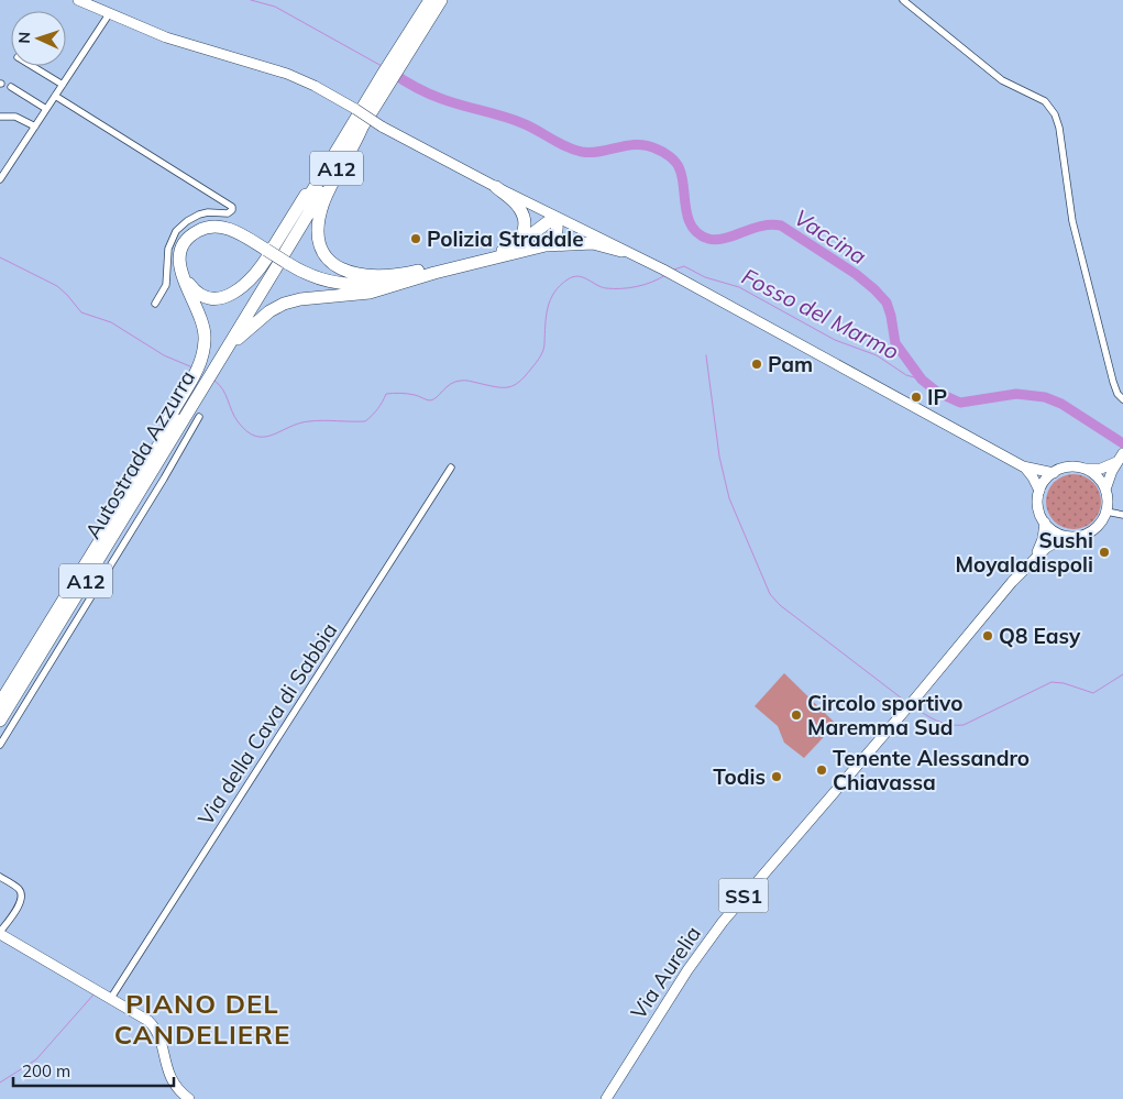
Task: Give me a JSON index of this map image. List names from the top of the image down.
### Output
{
  "streets": {
    "highway": ["A12", "Autostrada Azzurra"],
    "main road": ["SS1", "Via Aurelia"],
    "street": ["Via della Cava di Sabbia"]
  },
  "crossings": [
    ["SS1", "Via Aurelia"]
  ],
  "districts": ["PIANO DEL CANDELIERE"],
  "water": ["Vaccina", "Fosso del Marmo"],
  "places": [
    "Polizia Stradale",
    "Pam",
    "IP",
    "Sushi Moyaladispoli",
    "Q8 Easy",
    "Circolo sportivo Maremma Sud",
    "Tenente Alessandro Chiavassa",
    "Todis"
  ],
  "scale_bar": "200 m",
  "north": "left"
}
